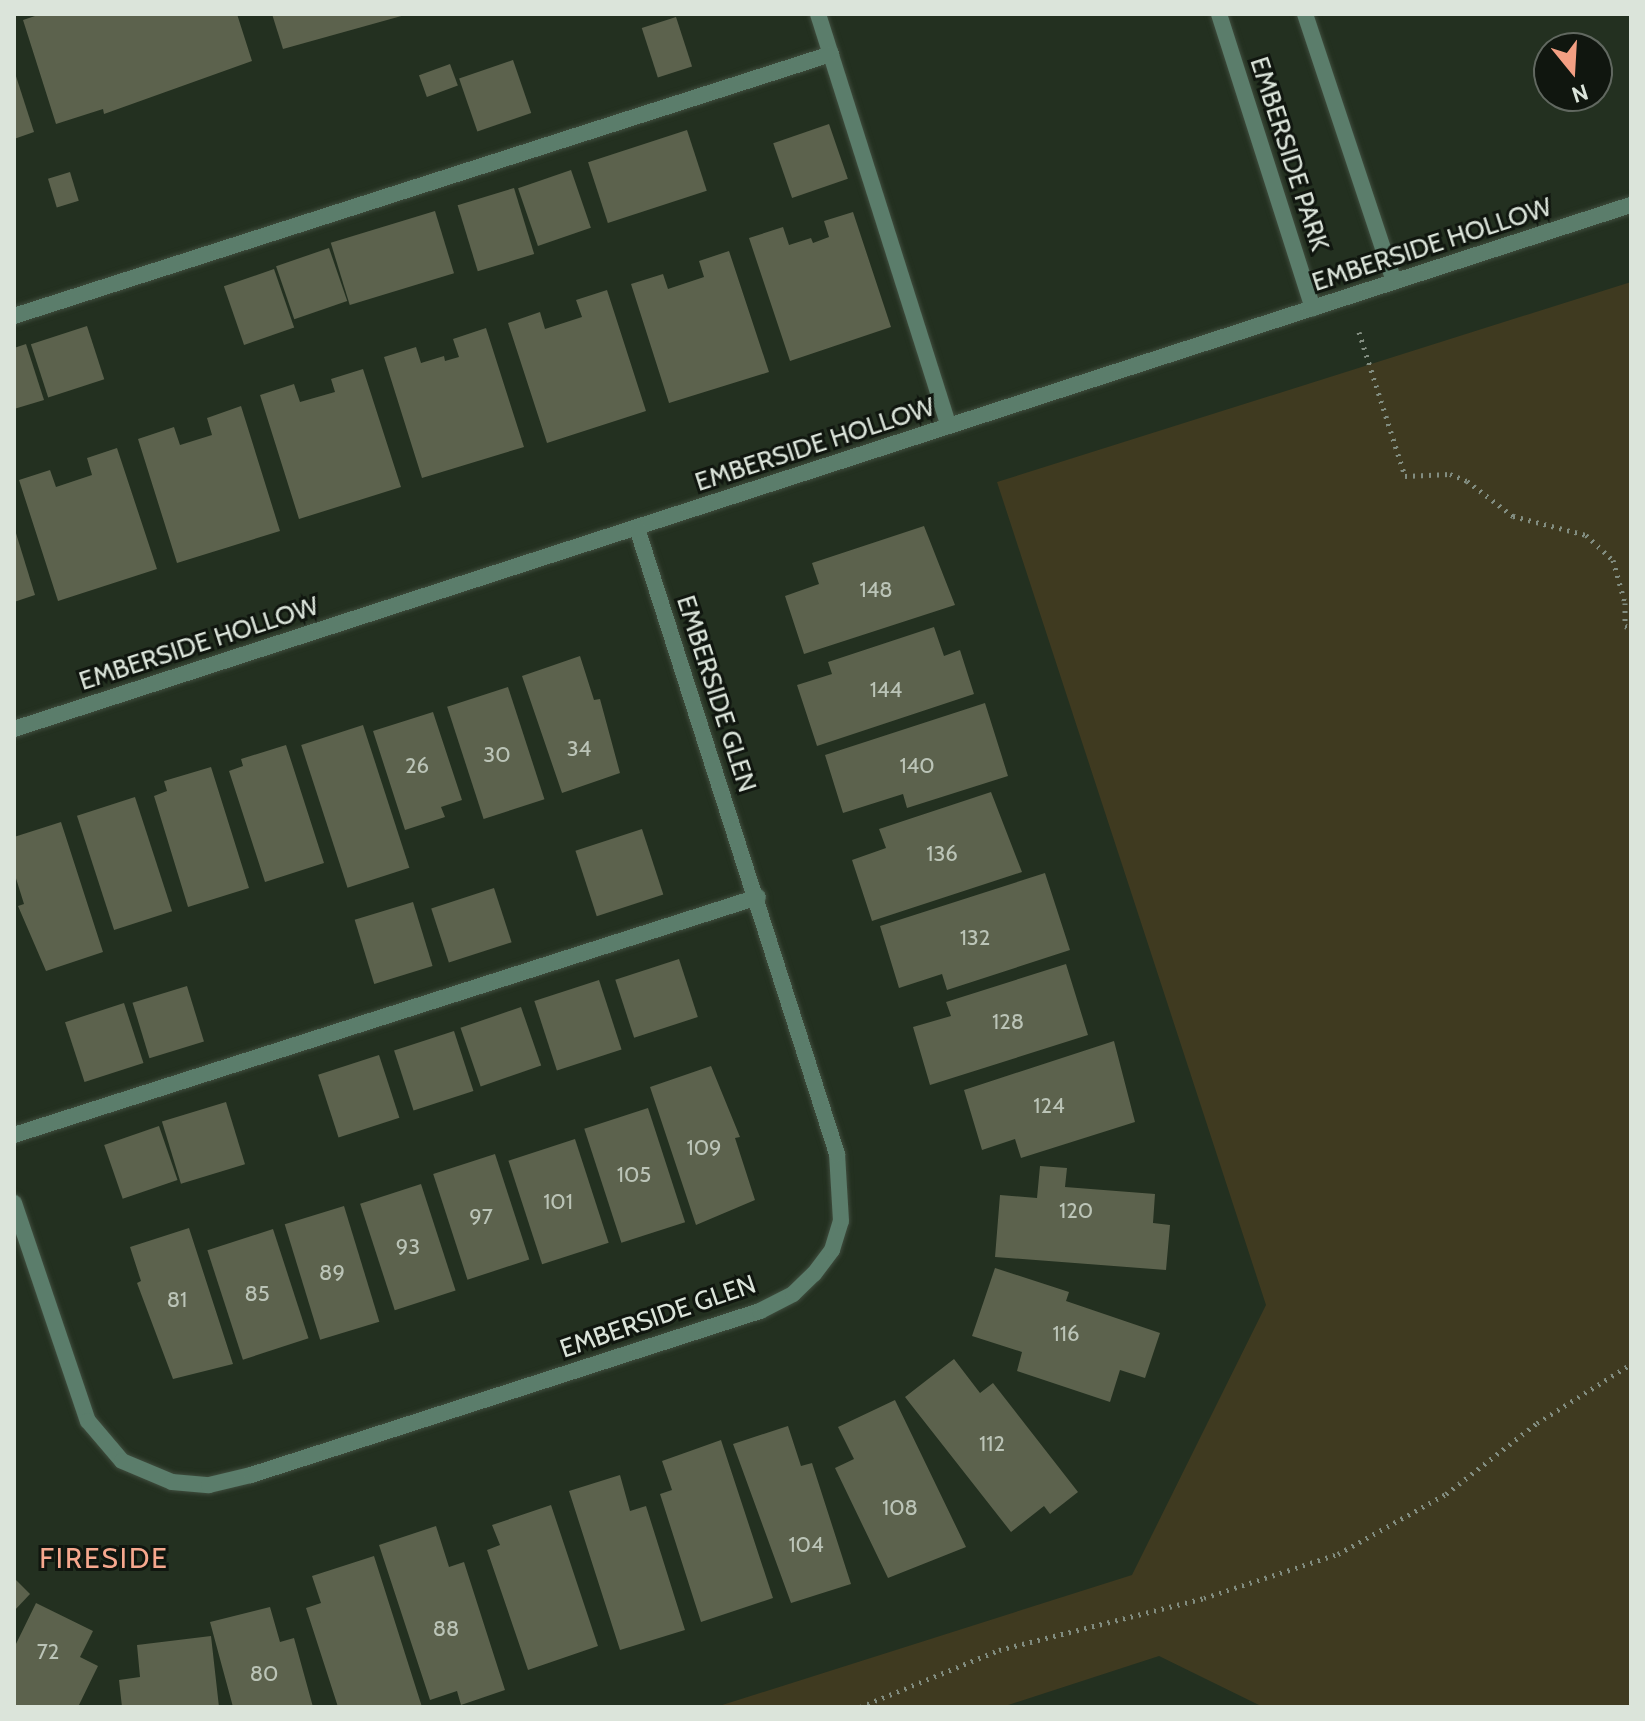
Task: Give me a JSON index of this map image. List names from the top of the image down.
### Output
{
  "streets": {
    "street": ["EMBERSIDE PARK", "EMBERSIDE HOLLOW", "EMBERSIDE GLEN"]
  },
  "crossings": [
    ["EMBERSIDE PARK", "EMBERSIDE HOLLOW"],
    ["EMBERSIDE HOLLOW", "EMBERSIDE GLEN"]
  ],
  "districts": ["FIRESIDE"],
  "house_numbers": [
    "148",
    "144",
    "34",
    "30",
    "26",
    "140",
    "136",
    "132",
    "128",
    "124",
    "109",
    "105",
    "101",
    "120",
    "97",
    "93",
    "89",
    "85",
    "81",
    "116",
    "112",
    "108",
    "104",
    "88",
    "72",
    "80"
  ],
  "north": "bottom"
}
